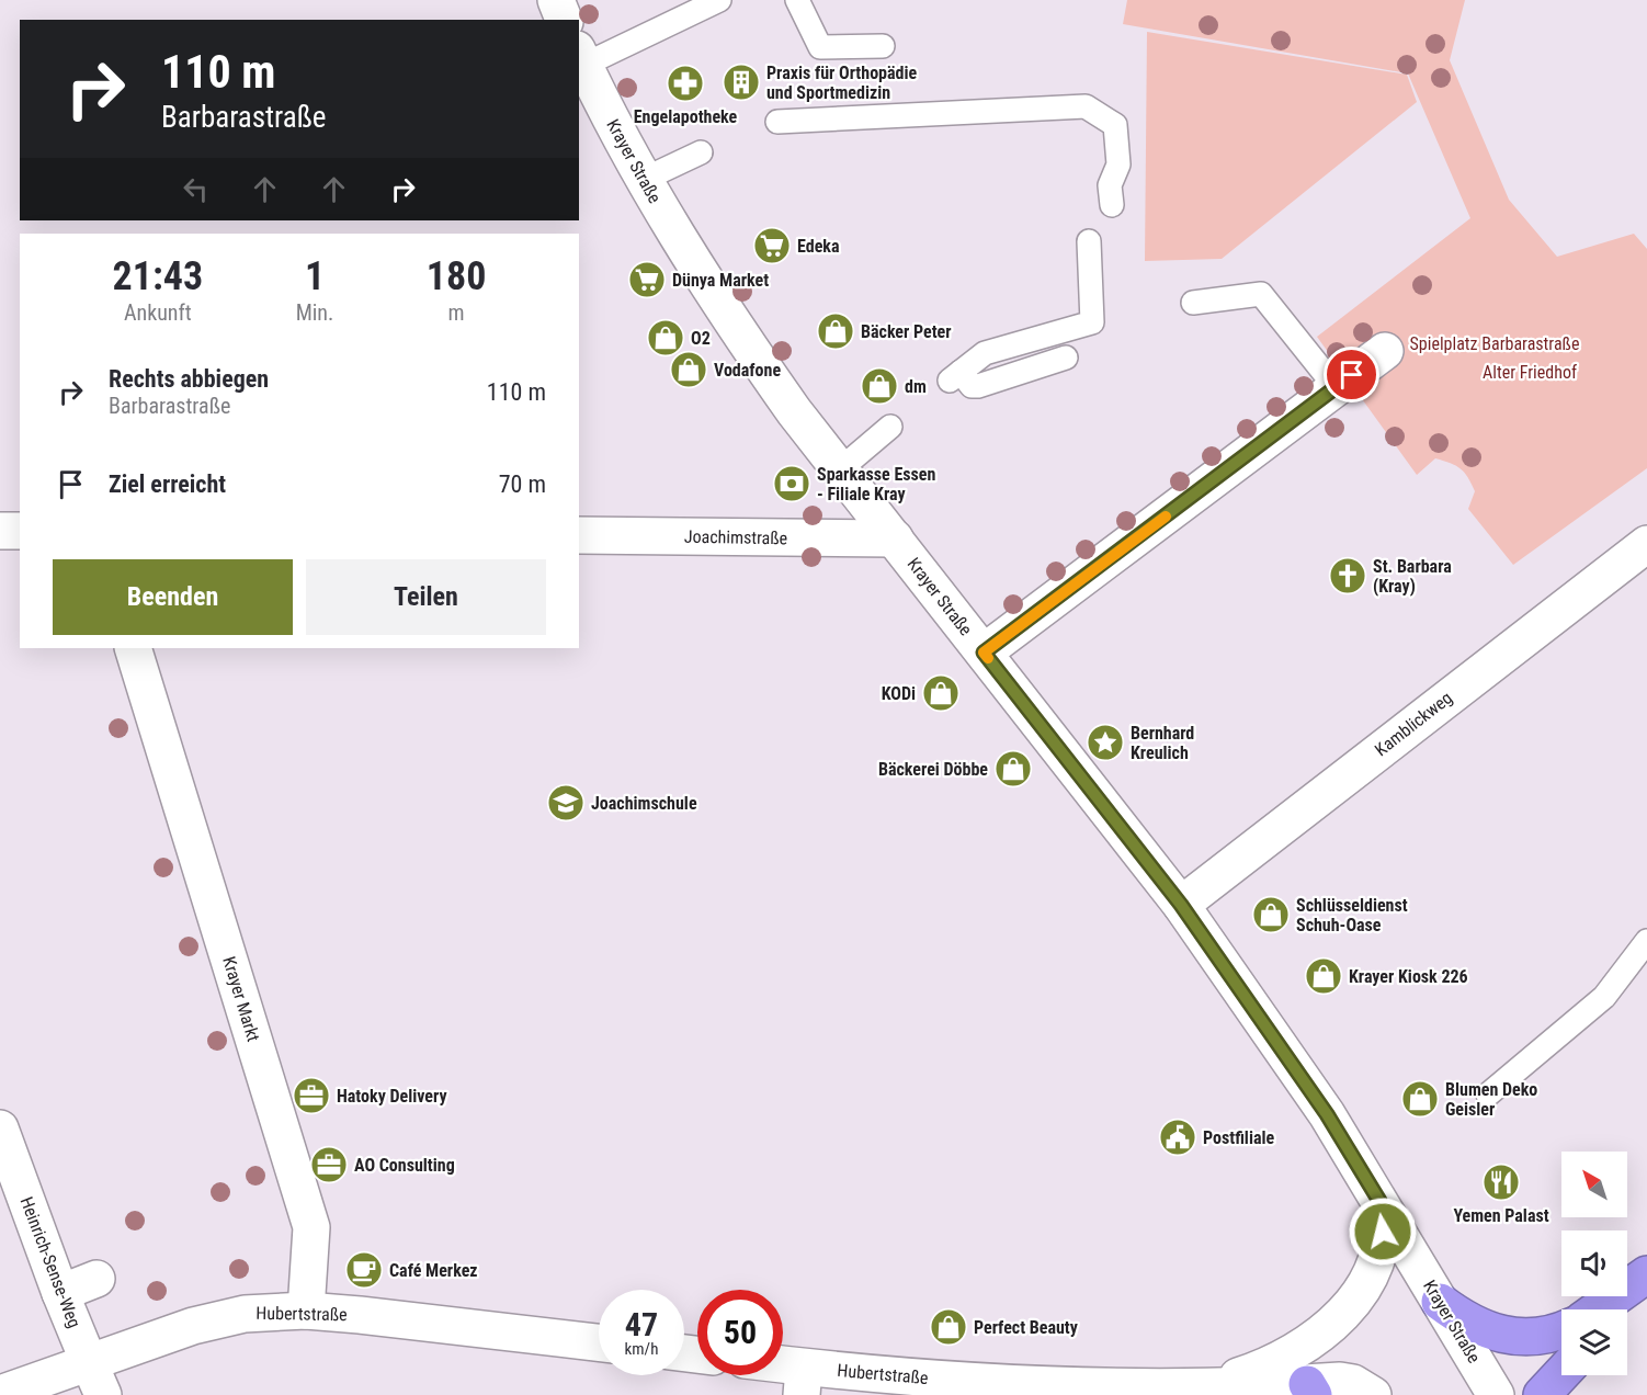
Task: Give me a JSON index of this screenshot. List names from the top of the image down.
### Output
{
  "streets": {
    "main road": [
      "Krayer Straße",
      "Joachimstraße",
      "Kamblickweg",
      "Krayer Markt",
      "Heinrich-Sense-Weg",
      "Hubertstraße"
    ]
  },
  "crossings": [
    ["Krayer Straße", "Joachimstraße"],
    ["Krayer Straße", "Kamblickweg"],
    ["Krayer Markt", "Hubertstraße"],
    ["Heinrich-Sense-Weg", "Hubertstraße"]
  ],
  "parks": ["Spielplatz Barbarastraße", "Alter Friedhof"],
  "places": {
    "building": ["Praxis für Orthopädie und Sportmedizin"],
    "pharmacy": ["Engelapotheke"],
    "supermarket": ["Edeka", "Dünya Market"],
    "shop": [
      "Bäcker Peter",
      "O2",
      "Vodafone",
      "dm",
      "KODi",
      "Bäckerei Döbbe",
      "Schlüsseldienst Schuh-Oase",
      "Krayer Kiosk 226",
      "Blumen Deko Geisler",
      "Perfect Beauty"
    ],
    "bank": ["Sparkasse Essen - Filiale Kray"],
    "church": ["St. Barbara (Kray)"],
    "place": ["Bernhard Kreulich"],
    "school or university": ["Joachimschule"],
    "office": ["Hatoky Delivery", "AO Consulting"],
    "public building": ["Postfiliale"],
    "restaurant": ["Yemen Palast"],
    "cafe": ["Café Merkez"]
  },
  "north": "top left",
  "page": {
    "turn": ["110 m", "Barbarastraße"],
    "eta": [
      "21:43",
      "Ankunft",
      "1",
      "Min.",
      "180",
      "m"
    ],
    "list": [
      {
        "name": "Rechts abbiegen",
        "note": "Barbarastraße",
        "value": "110 m"
      },
      {
        "name": "Ziel erreicht",
        "value": "70 m"
      }
    ],
    "buttons": ["Beenden", "Teilen"],
    "speed": "47 km/h",
    "limit": "50"
  }
}
